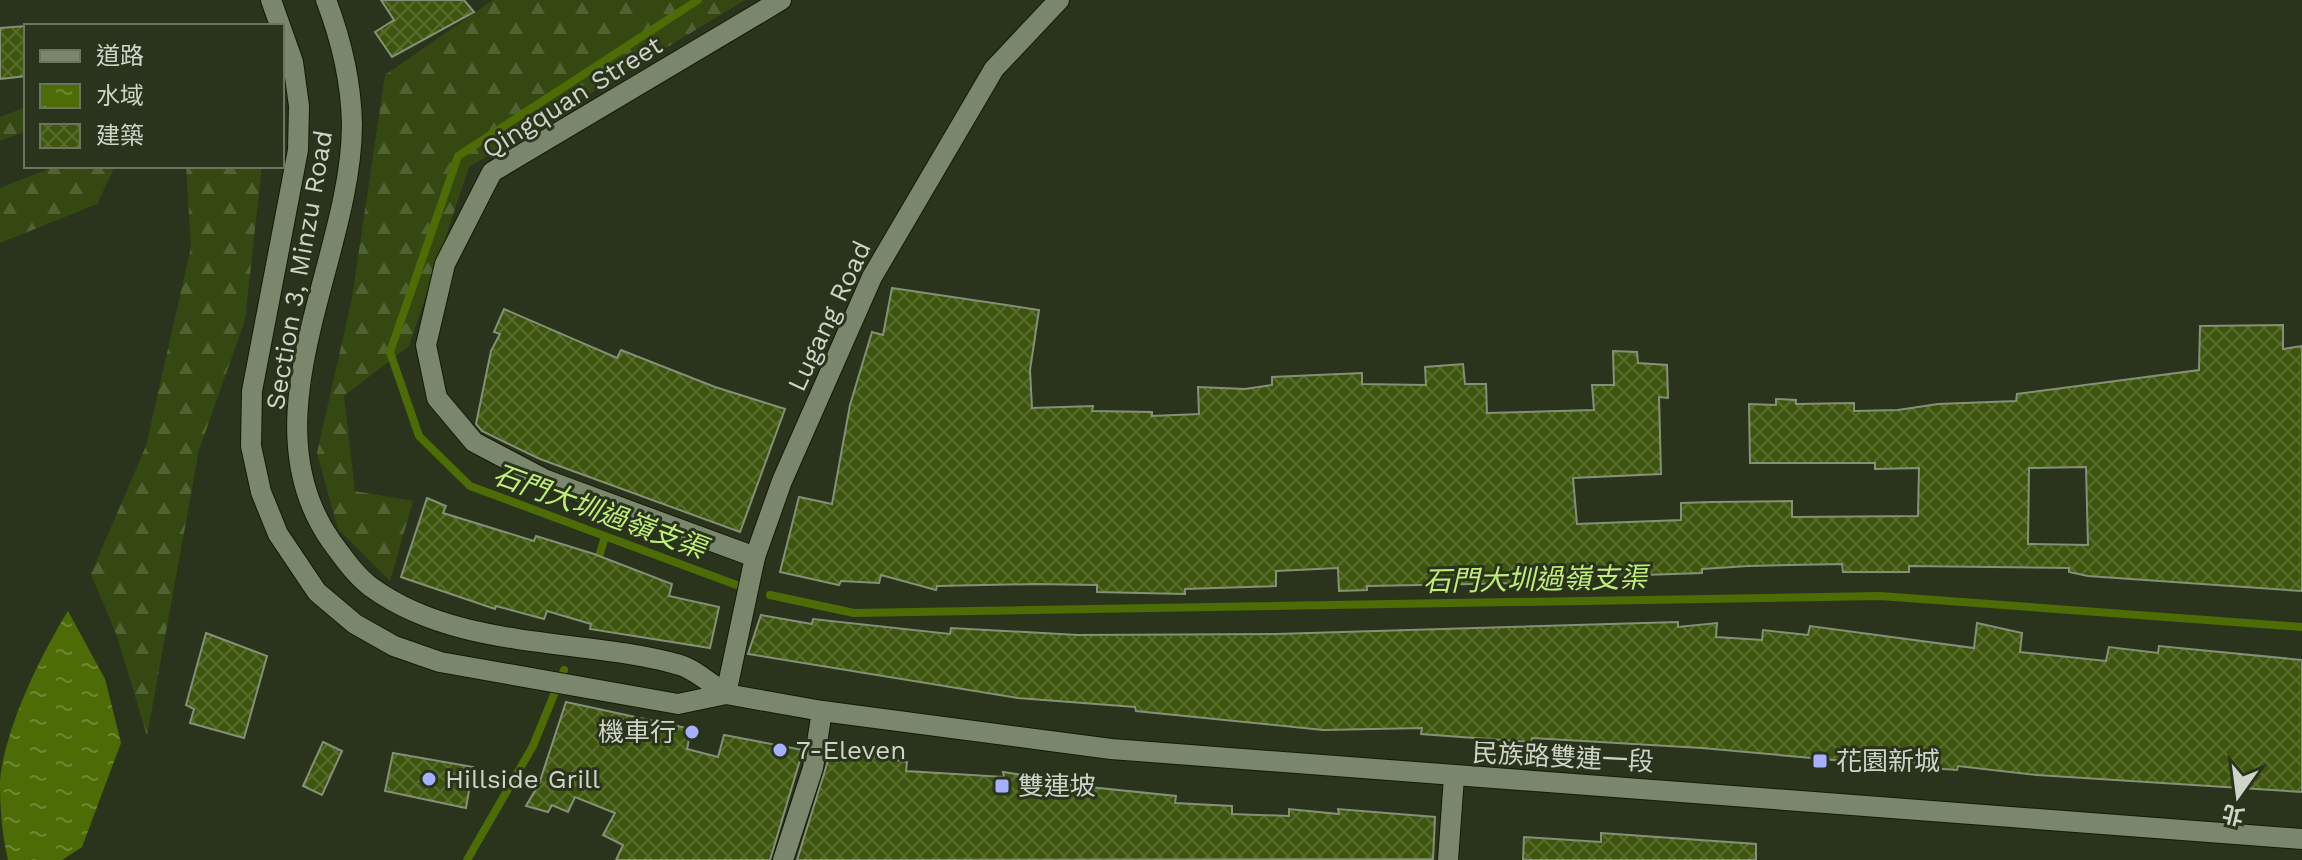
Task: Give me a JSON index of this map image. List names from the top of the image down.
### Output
{
  "streets": {
    "main road": [
      "Qingquan Street",
      "Section 3, Minzu Road",
      "Lugang Road",
      "民族路雙連一段"
    ]
  },
  "crossings": [
    ["Qingquan Street", "Lugang Road"],
    ["Section 3, Minzu Road", "Lugang Road"],
    ["Section 3, Minzu Road", "民族路雙連一段"]
  ],
  "water": ["石門大圳過嶺支渠"],
  "places": {
    "other": ["機車行", "7-Eleven", "Hillside Grill"],
    "transit": ["花園新城", "雙連坡"]
  },
  "legend": ["道路", "水域", "建築"],
  "north": "bottom"
}
